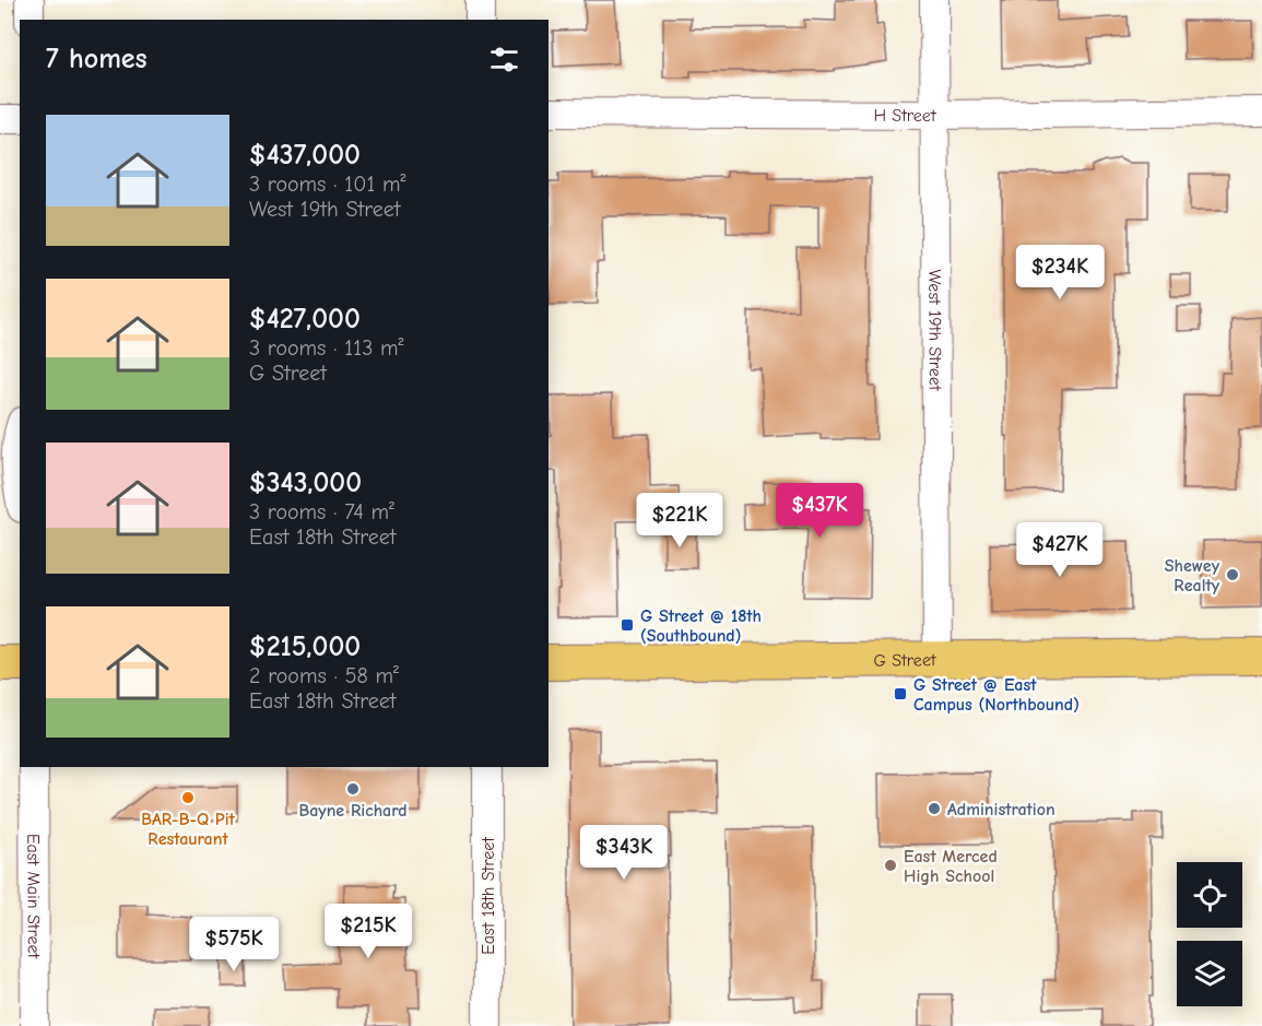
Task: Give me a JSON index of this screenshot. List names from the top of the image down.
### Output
{
  "streets": {
    "main road": ["G Street"],
    "street": [
      "H Street",
      "West 19th Street",
      "East Main Street",
      "East 18th Street"
    ]
  },
  "crossings": [
    ["H Street", "West 19th Street"],
    ["West 19th Street", "G Street"]
  ],
  "places": {
    "other": [
      "Shewey Realty",
      "Bayne Richard",
      "BAR-B-Q Pit Restaurant",
      "Administration",
      "East Merced High School"
    ],
    "transit": ["G Street @ 18th (Southbound)", "G Street @ East Campus (Northbound)"]
  },
  "page": {
    "heading": "7 homes",
    "list": [
      {
        "name": "$437,000",
        "note": "3 rooms · 101 m² · West 19th Street"
      },
      {
        "name": "$427,000",
        "note": "3 rooms · 113 m² · G Street"
      },
      {
        "name": "$343,000",
        "note": "3 rooms · 74 m² · East 18th Street"
      },
      {
        "name": "$215,000",
        "note": "2 rooms · 58 m² · East 18th Street"
      }
    ],
    "price": [
      "$234K",
      "$437K",
      "$221K",
      "$427K",
      "$343K",
      "$215K",
      "$575K"
    ]
  }
}
